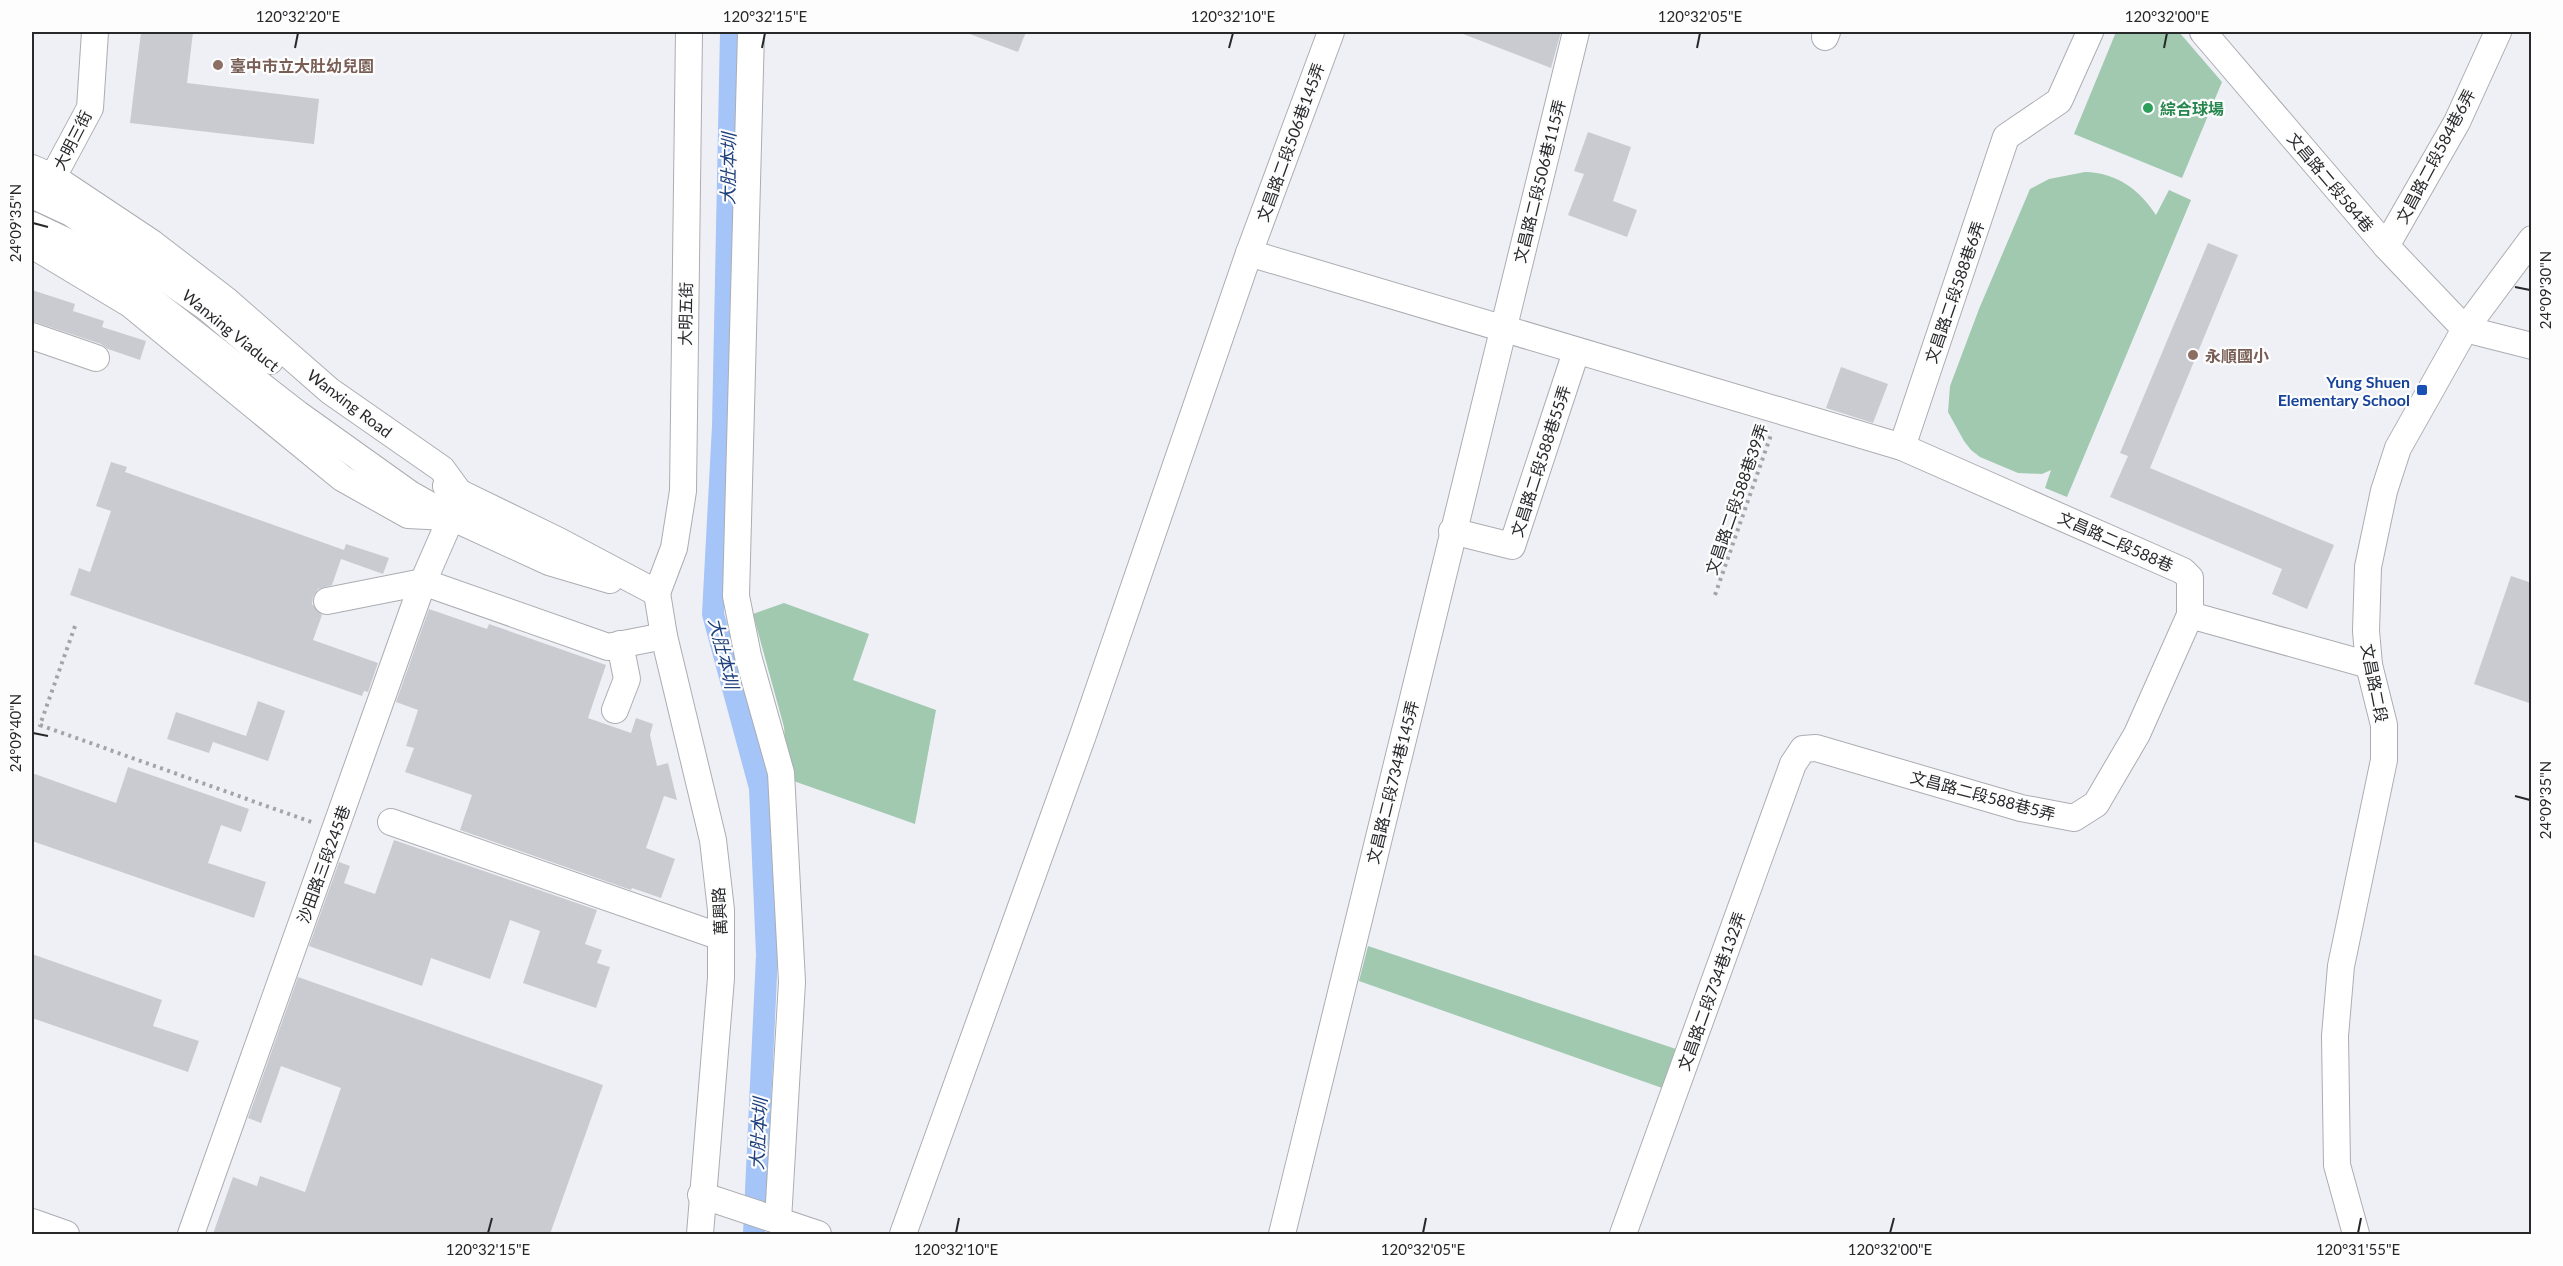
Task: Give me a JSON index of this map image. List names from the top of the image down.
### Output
{
  "streets": {
    "street": [
      "大明三街",
      "文昌路二段506巷145弄",
      "文昌路二段584巷6弄",
      "文昌路二段506巷115弄",
      "文昌路二段584巷",
      "文昌路二段588巷6弄",
      "大明五街",
      "Wanxing Viaduct",
      "Wanxing Road",
      "文昌路二段588巷55弄",
      "文昌路二段588巷",
      "文昌路二段",
      "文昌路二段734巷145弄",
      "文昌路二段588巷5弄",
      "沙田路三段245巷",
      "萬興路",
      "文昌路二段734巷132弄"
    ],
    "path": ["文昌路二段588巷39弄"]
  },
  "crossings": [
    ["大明三街", "Wanxing Road"],
    ["文昌路二段506巷145弄", "文昌路二段588巷"],
    ["文昌路二段584巷6弄", "文昌路二段584巷"],
    ["文昌路二段506巷115弄", "文昌路二段588巷"],
    ["文昌路二段506巷115弄", "文昌路二段734巷145弄"],
    ["文昌路二段584巷", "文昌路二段"],
    ["文昌路二段588巷6弄", "文昌路二段588巷"],
    ["大明五街", "Wanxing Road"],
    ["大明五街", "萬興路"],
    ["Wanxing Viaduct", "Wanxing Road"],
    ["Wanxing Road", "沙田路三段245巷"],
    ["Wanxing Road", "萬興路"],
    ["文昌路二段588巷55弄", "文昌路二段588巷"],
    ["文昌路二段588巷55弄", "文昌路二段734巷145弄"],
    ["文昌路二段588巷39弄", "文昌路二段588巷"],
    ["文昌路二段588巷", "文昌路二段734巷145弄"],
    ["文昌路二段588巷", "文昌路二段588巷5弄"],
    ["文昌路二段588巷5弄", "文昌路二段734巷132弄"]
  ],
  "water": ["大肚本圳"],
  "places": {
    "other": ["臺中市立大肚幼兒園", "綜合球場", "永順國小"],
    "transit": ["Yung Shuen Elementary School"]
  },
  "coordinates": [
    "120°32'20\"E",
    "120°32'15\"E",
    "120°32'10\"E",
    "120°32'05\"E",
    "120°32'00\"E",
    "24°09'35\"N",
    "24°09'30\"N",
    "24°09'40\"N",
    "120°31'55\"E"
  ]
}
